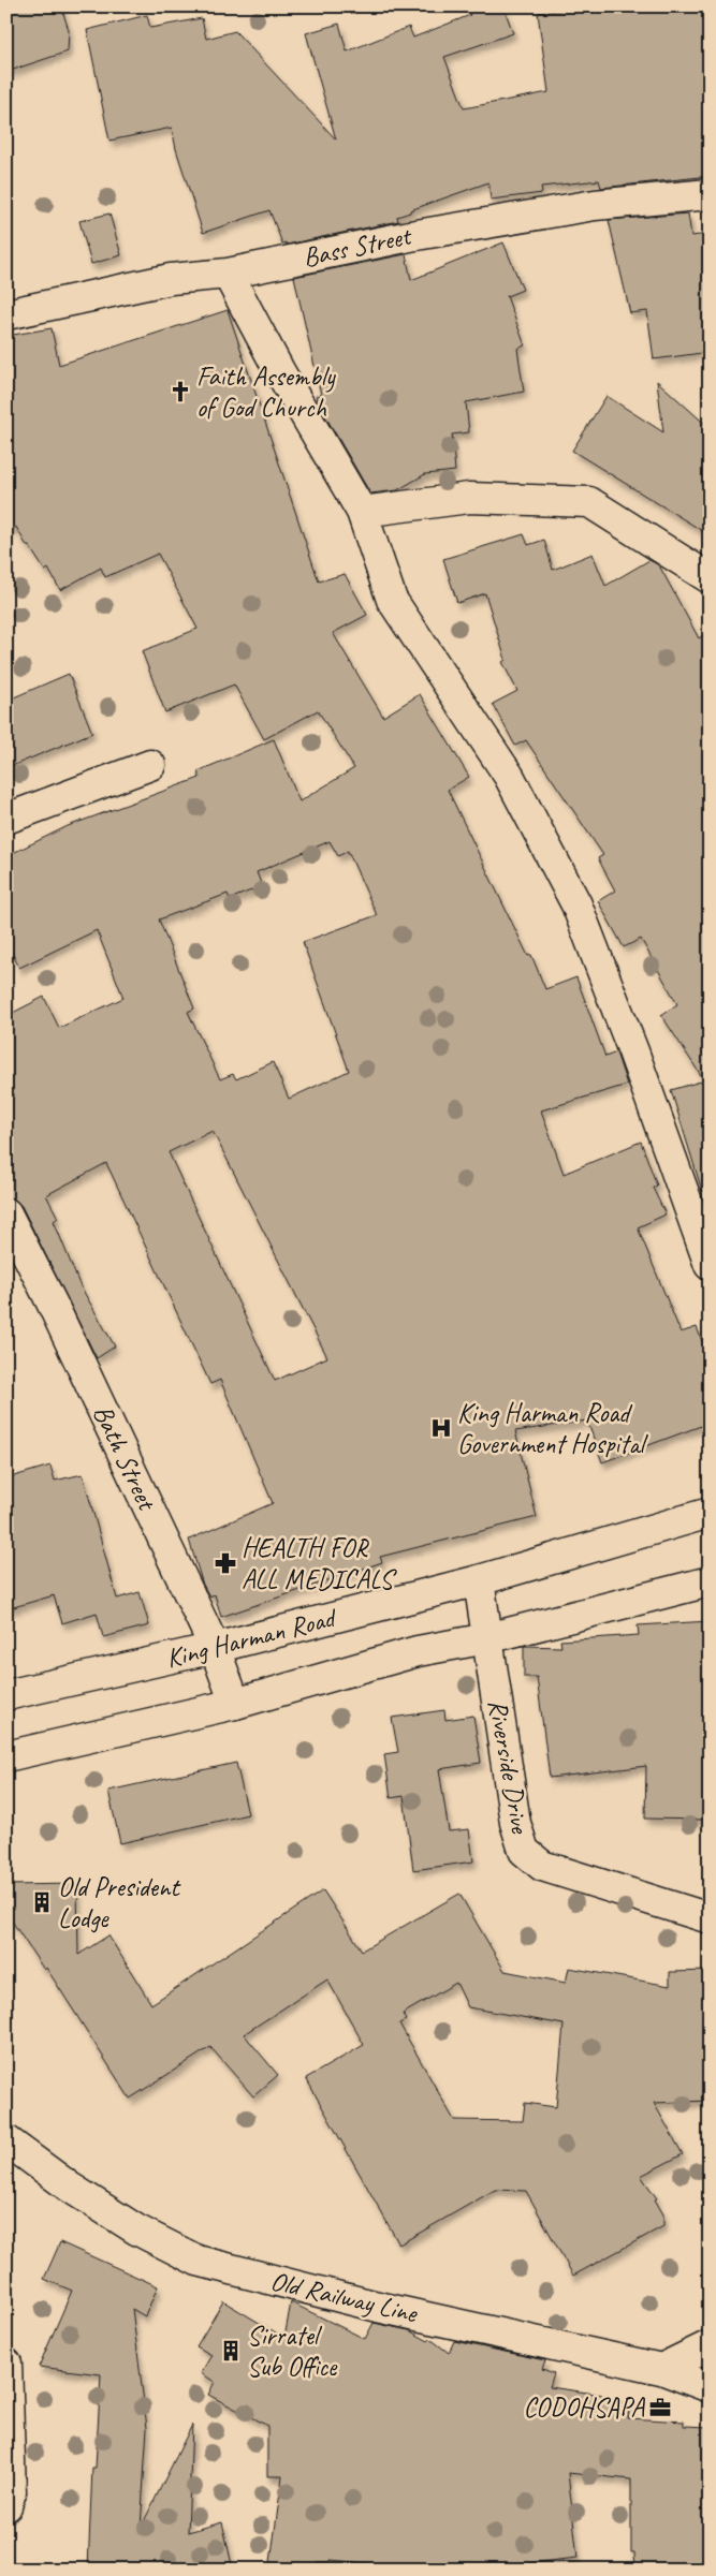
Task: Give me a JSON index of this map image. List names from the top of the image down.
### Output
{
  "streets": {
    "street": [
      "Bass Street",
      "Bath Street",
      "King Harman Road",
      "Riverside Drive",
      "Old Railway Line"
    ]
  },
  "crossings": [
    ["Bath Street", "King Harman Road"],
    ["King Harman Road", "Riverside Drive"]
  ],
  "places": {
    "church": ["Faith Assembly of God Church"],
    "hospital": ["King Harman Road Government Hospital"],
    "pharmacy": ["HEALTH FOR ALL MEDICALS"],
    "building": ["Old President Lodge", "Sirratel Sub Office"],
    "office": ["CODOHSAPA"]
  }
}
